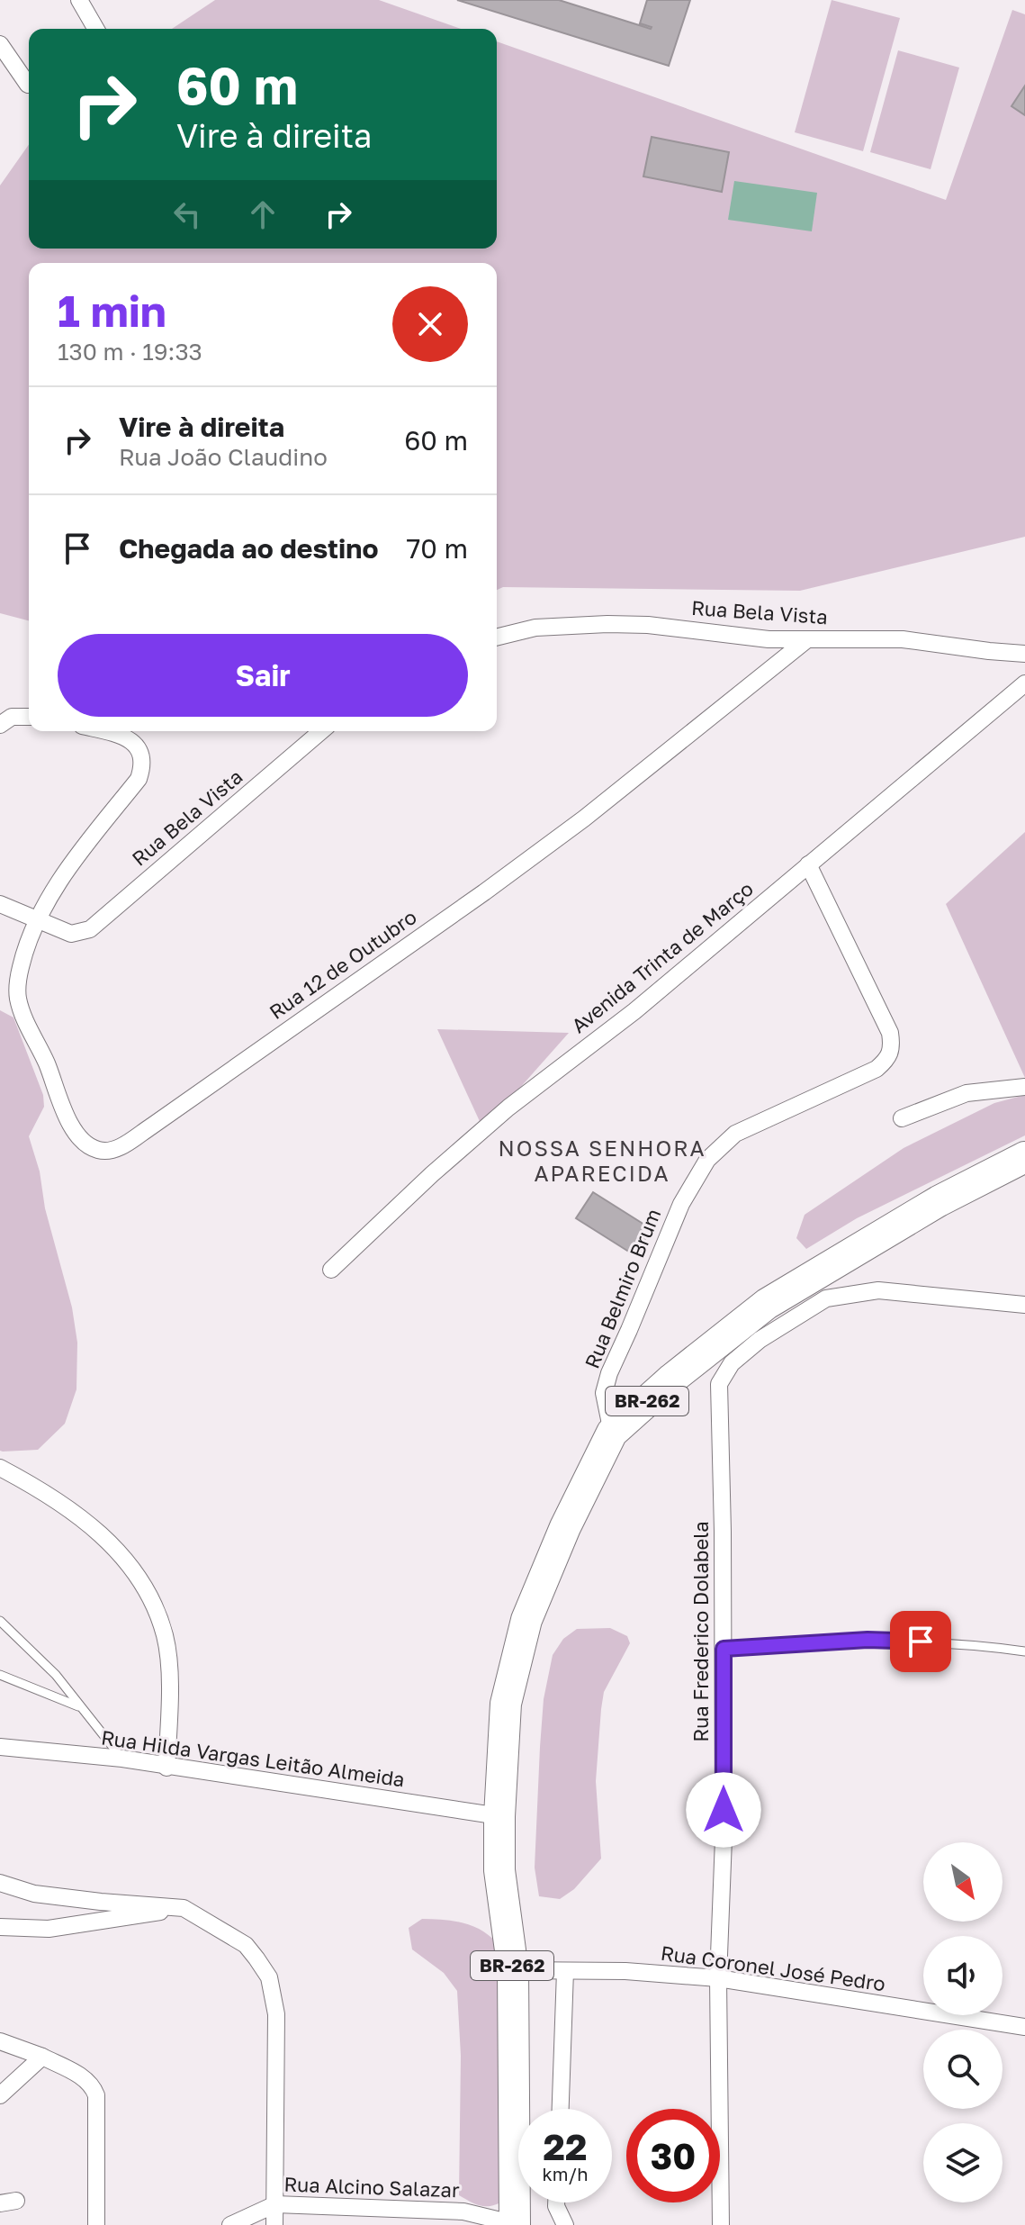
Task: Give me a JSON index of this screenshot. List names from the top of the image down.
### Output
{
  "streets": {
    "highway": ["BR-262"],
    "street": [
      "Rua Bela Vista",
      "Avenida Trinta de Março",
      "Rua 12 de Outubro",
      "Rua Belmiro Brum",
      "Rua Frederico Dolabela",
      "Rua Hilda Vargas Leitão Almeida",
      "Rua Coronel José Pedro",
      "Rua Alcino Salazar"
    ]
  },
  "crossings": [
    ["Rua Bela Vista", "Rua 12 de Outubro"],
    ["Avenida Trinta de Março", "Rua Belmiro Brum"],
    ["Rua Belmiro Brum", "BR-262"],
    ["BR-262", "Rua Hilda Vargas Leitão Almeida"],
    ["BR-262", "Rua Coronel José Pedro"],
    ["BR-262", "Rua Alcino Salazar"],
    ["Rua Frederico Dolabela", "Rua Coronel José Pedro"]
  ],
  "districts": ["NOSSA SENHORA APARECIDA"],
  "north": "bottom right",
  "page": {
    "turn": ["60 m", "Vire à direita"],
    "heading": ["1 min", "130 m · 19:33"],
    "list": [
      {
        "name": "Vire à direita",
        "note": "Rua João Claudino",
        "value": "60 m"
      },
      {
        "name": "Chegada ao destino",
        "value": "70 m"
      }
    ],
    "buttons": "Sair",
    "speed": "22 km/h",
    "limit": "30"
  }
}
